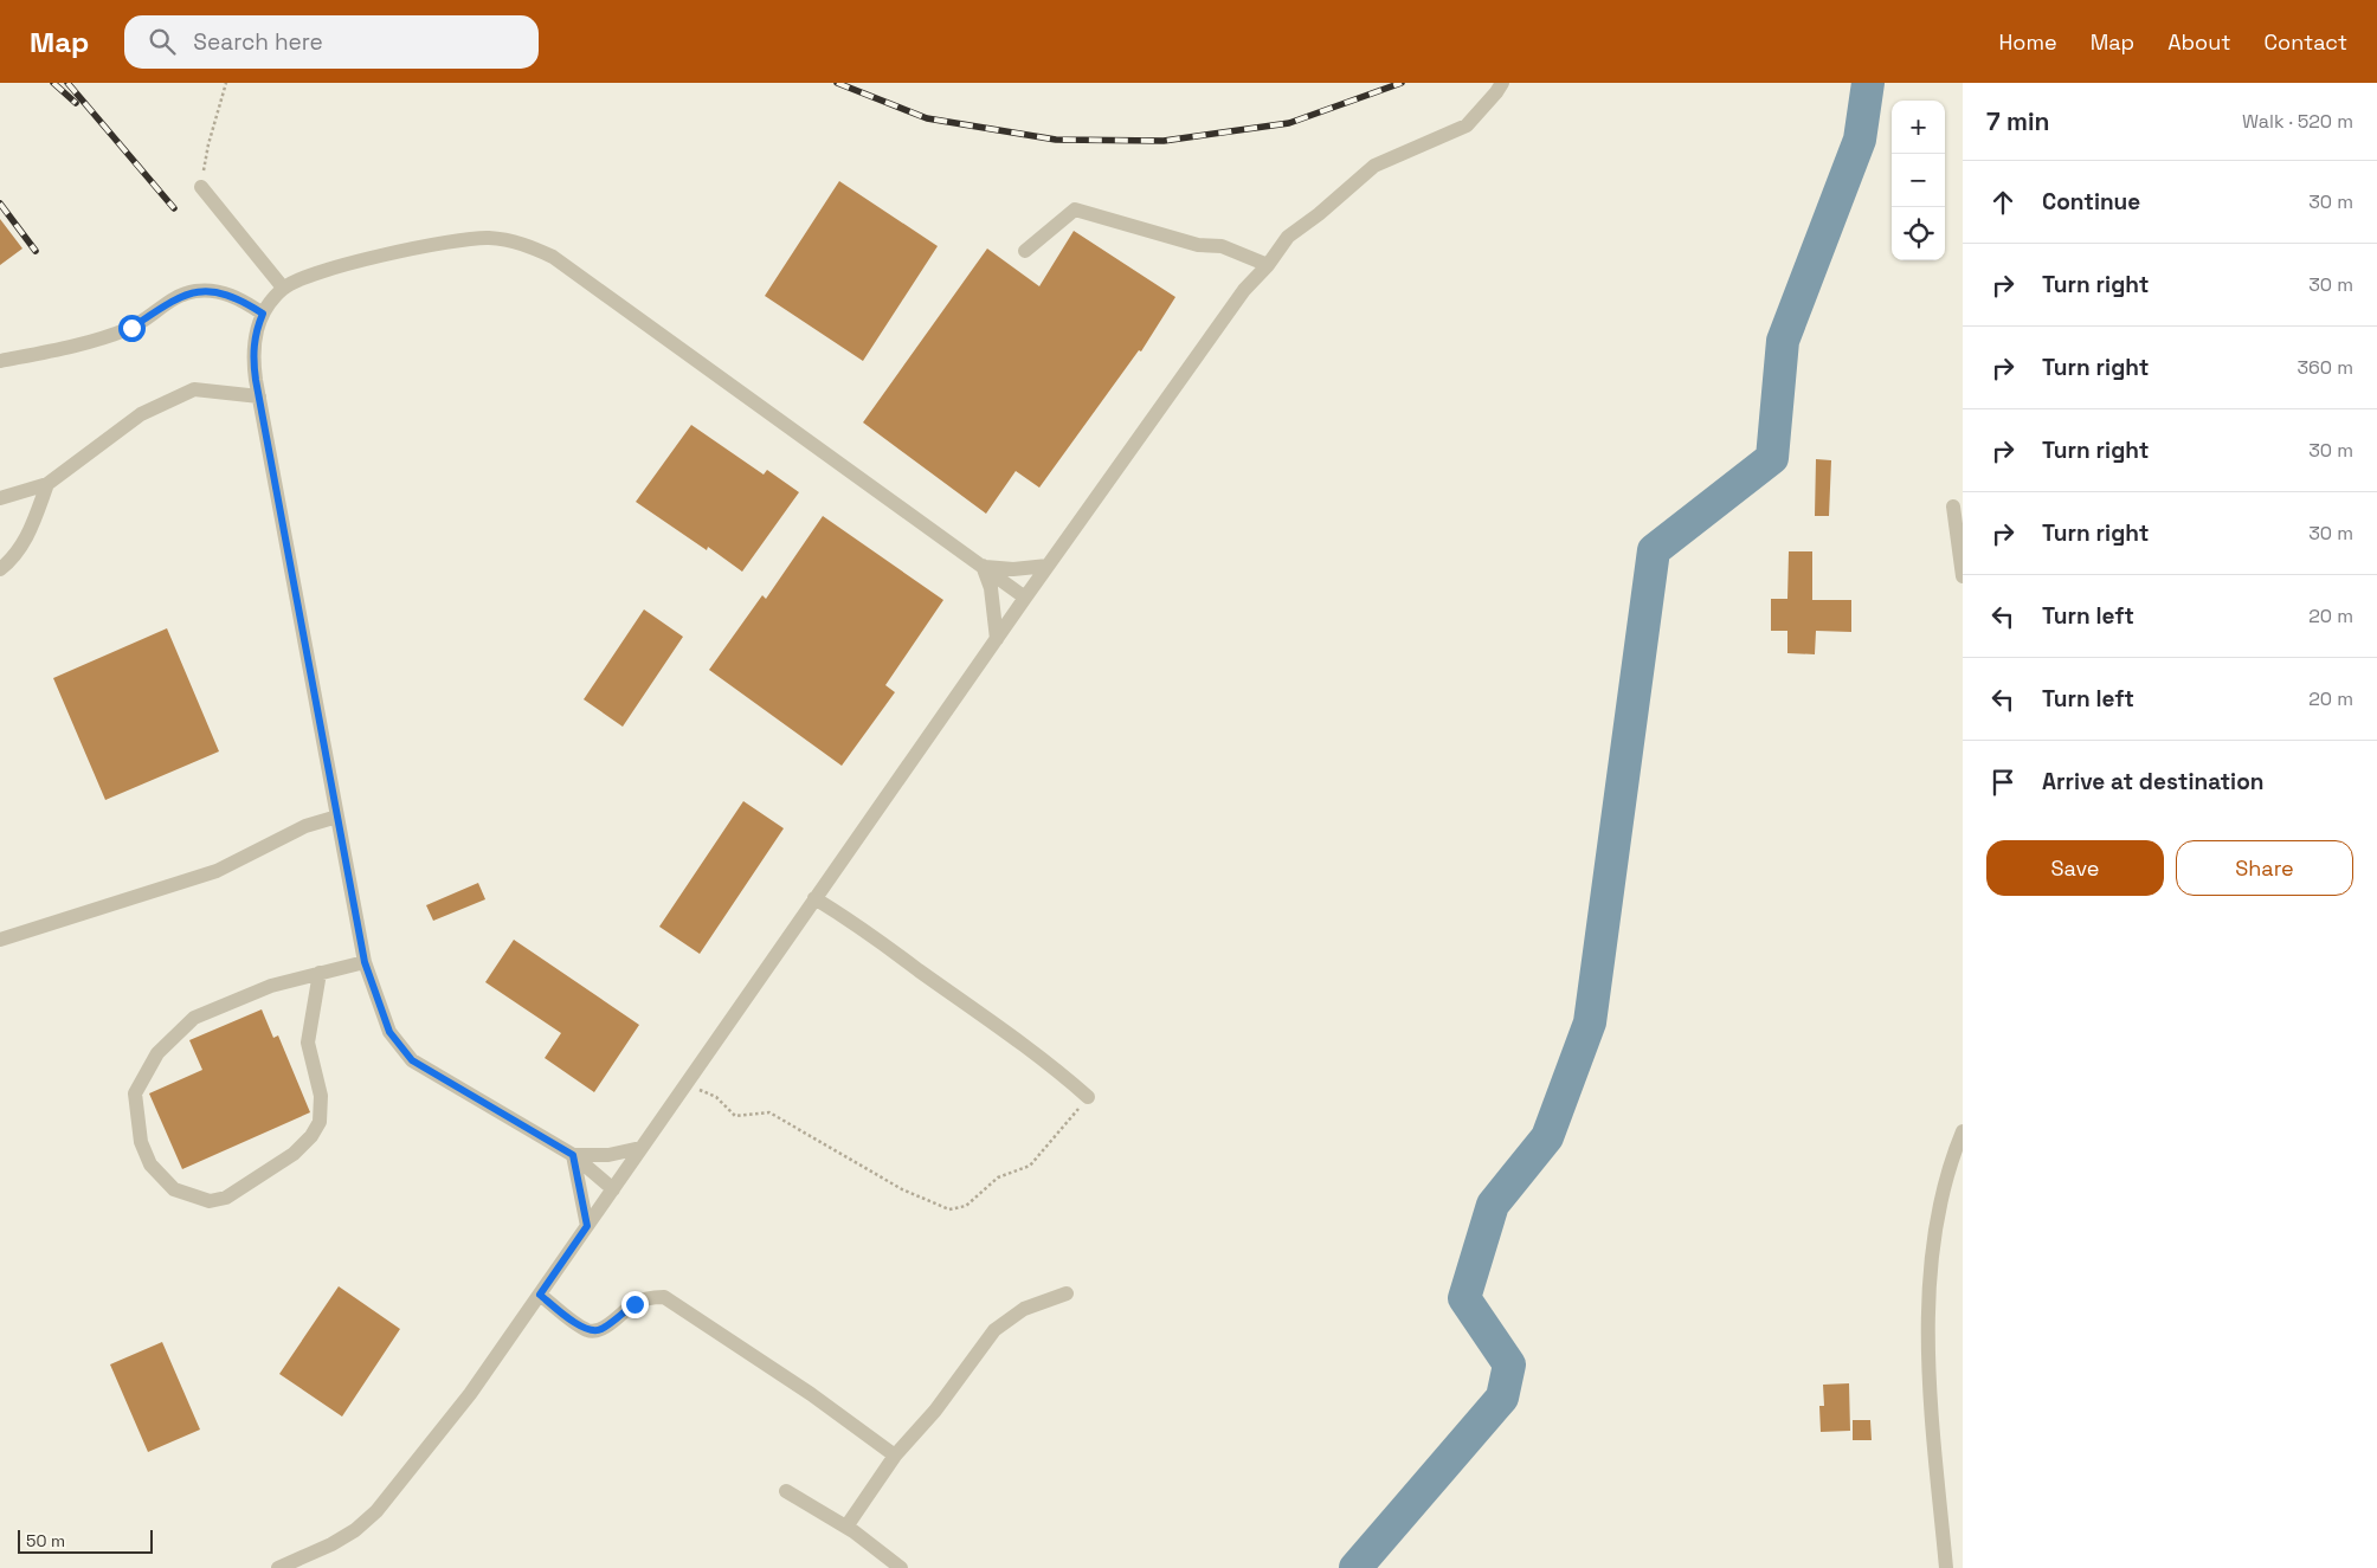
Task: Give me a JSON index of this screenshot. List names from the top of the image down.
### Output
{
  "scale_bar": "50 m",
  "page": {
    "header": "Map",
    "search": "Search here",
    "nav": [
      "Home",
      "Map",
      "About",
      "Contact"
    ],
    "heading": ["7 min", "Walk · 520 m"],
    "map_buttons": ["+", "−"],
    "list": [
      ["Continue", "30 m"],
      ["Turn right", "30 m"],
      ["Turn right", "360 m"],
      ["Turn right", "30 m"],
      ["Turn right", "30 m"],
      ["Turn left", "20 m"],
      ["Turn left", "20 m"],
      "Arrive at destination"
    ],
    "buttons": ["Save", "Share"],
    "scale": "50 m"
  }
}
